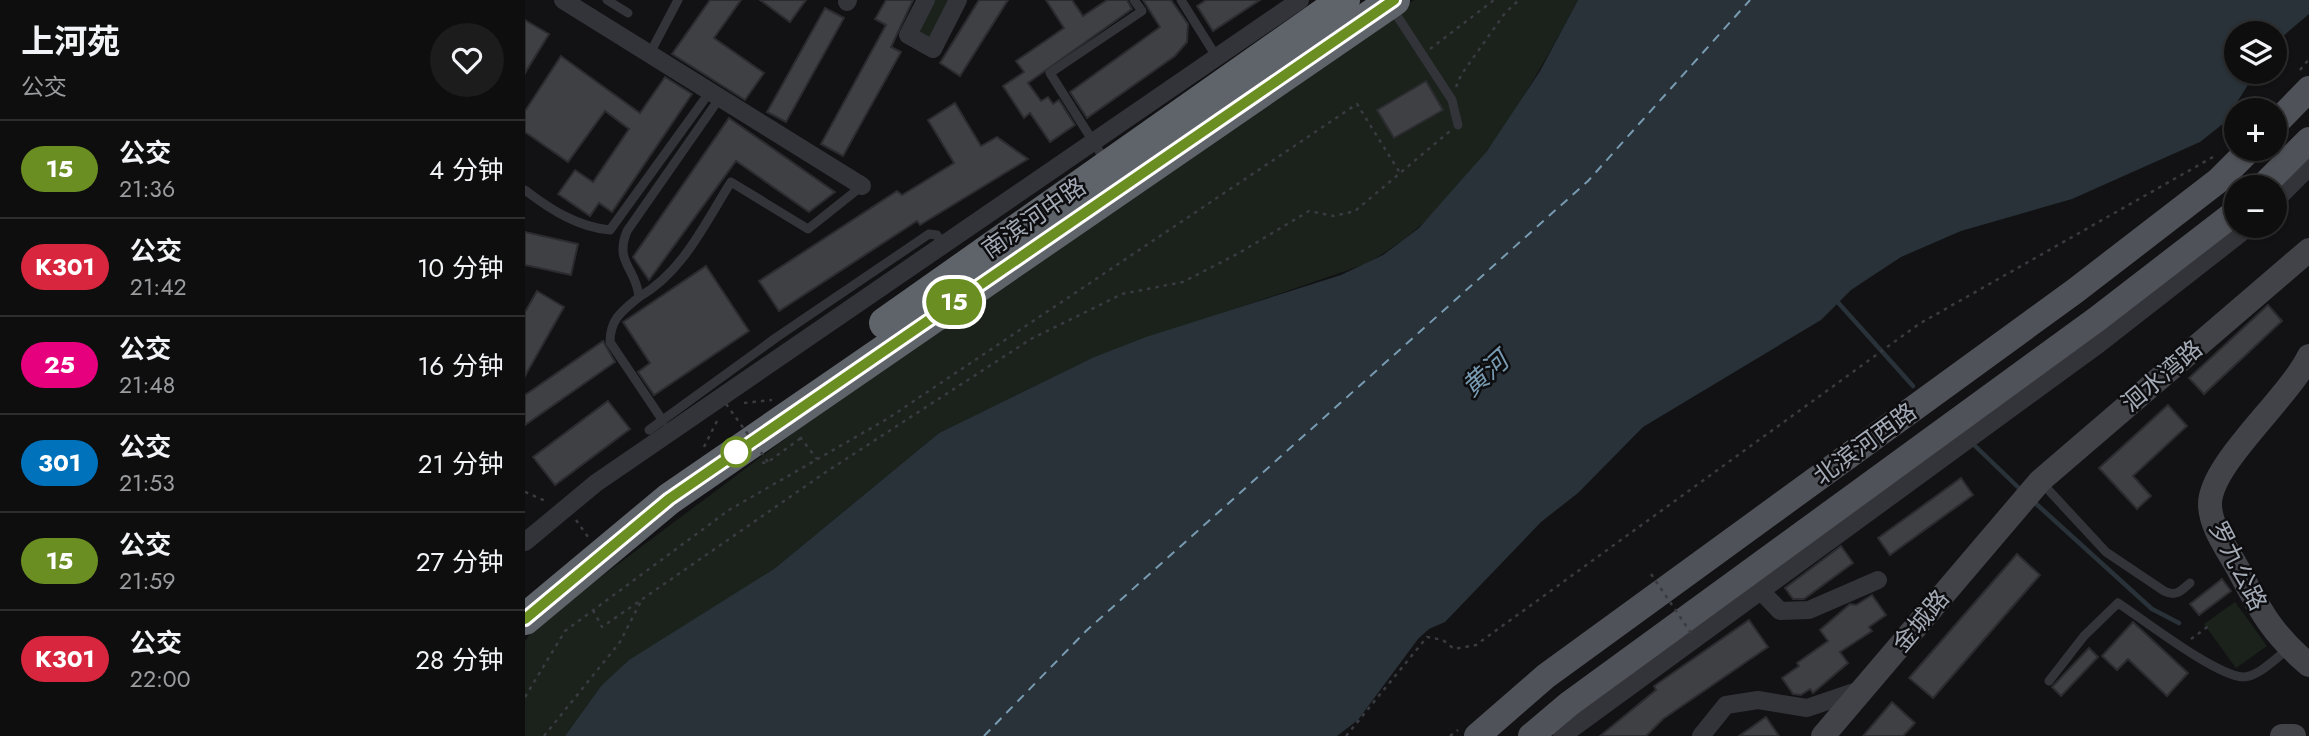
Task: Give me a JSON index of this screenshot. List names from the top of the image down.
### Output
{
  "streets": {
    "highway": ["南滨河中路"],
    "main road": ["北滨河西路"],
    "street": ["洄水湾路", "罗九公路", "金城路"]
  },
  "crossings": [
    ["洄水湾路", "金城路"]
  ],
  "water": ["黄河"],
  "lines": ["bus line 15"],
  "page": {
    "heading": ["上河苑", "公交"],
    "on_map": "15",
    "map_buttons": ["+", "−"],
    "list": [
      {
        "mark": "15",
        "name": "公交",
        "note": "21:36",
        "value": "4 分钟"
      },
      {
        "mark": "K301",
        "name": "公交",
        "note": "21:42",
        "value": "10 分钟"
      },
      {
        "mark": "25",
        "name": "公交",
        "note": "21:48",
        "value": "16 分钟"
      },
      {
        "mark": "301",
        "name": "公交",
        "note": "21:53",
        "value": "21 分钟"
      },
      {
        "mark": "15",
        "name": "公交",
        "note": "21:59",
        "value": "27 分钟"
      },
      {
        "mark": "K301",
        "name": "公交",
        "note": "22:00",
        "value": "28 分钟"
      }
    ]
  }
}
